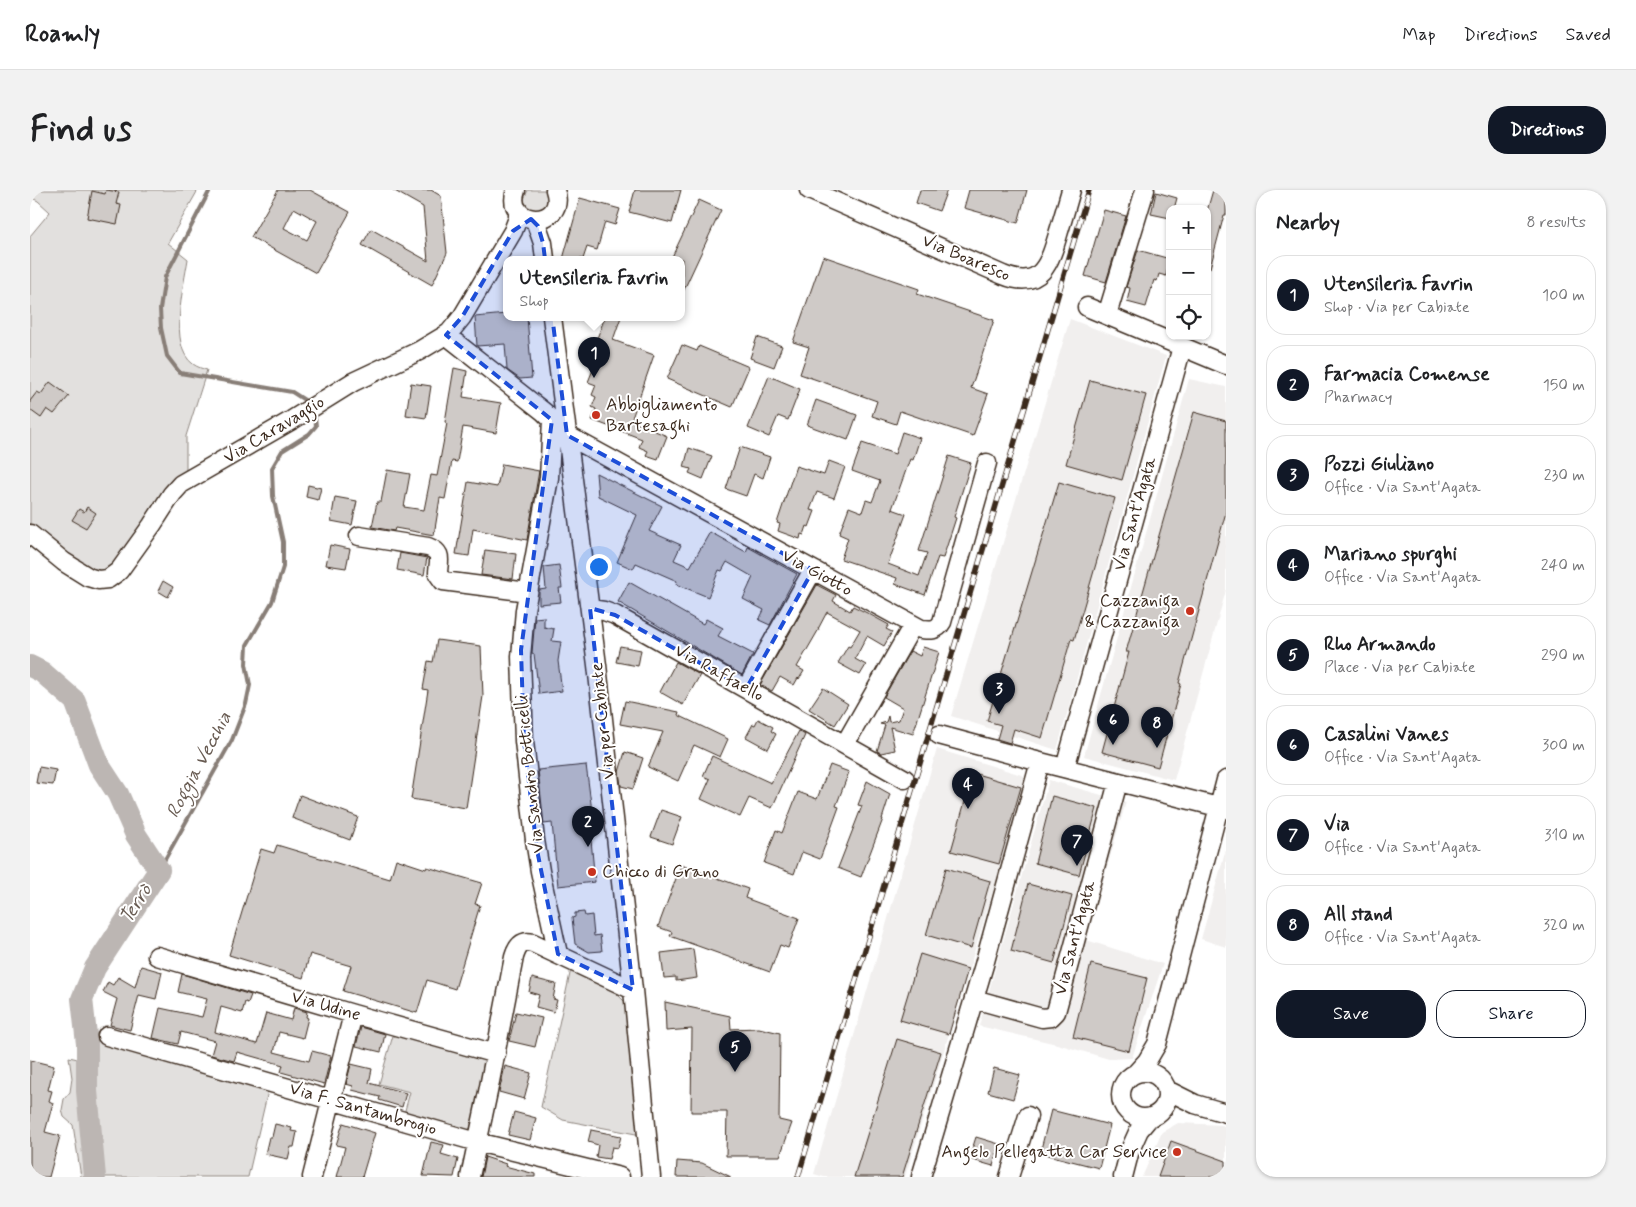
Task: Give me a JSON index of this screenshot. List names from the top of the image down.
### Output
{
  "streets": {
    "street": [
      "Via Boaresco",
      "Via Caravaggio",
      "Via Sant'Agata",
      "Via Giotto",
      "Via Raffaello",
      "Via per Cabiate",
      "Via Sandro Botticelli",
      "Via Udine",
      "Via F. Santambrogio"
    ]
  },
  "crossings": [
    ["Via Caravaggio", "Via Giotto"],
    ["Via Giotto", "Via per Cabiate"],
    ["Via Giotto", "Via Sandro Botticelli"],
    ["Via Raffaello", "Via per Cabiate"]
  ],
  "water": ["Roggia Vecchia", "Terrò"],
  "places": [
    "Abbigliamento Bartesaghi",
    "Cazzaniga & Cazzaniga",
    "Chicco di Grano",
    "Angelo Pellegatta Car Service"
  ],
  "page": {
    "header": "Roamly",
    "nav": ["Map", "Directions", "Saved"],
    "buttons": [
      "Directions",
      ["Save", "Share"]
    ],
    "title": "Find us",
    "heading": ["Nearby", "8 results"],
    "map_buttons": ["+", "−"],
    "list": [
      {
        "mark": "1",
        "name": "Utensileria Favrin",
        "note": "Shop · Via per Cabiate",
        "value": "100 m"
      },
      {
        "mark": "2",
        "name": "Farmacia Comense",
        "note": "Pharmacy",
        "value": "150 m"
      },
      {
        "mark": "3",
        "name": "Pozzi Giuliano",
        "note": "Office · Via Sant'Agata",
        "value": "230 m"
      },
      {
        "mark": "4",
        "name": "Mariano spurghi",
        "note": "Office · Via Sant'Agata",
        "value": "240 m"
      },
      {
        "mark": "5",
        "name": "Rho Armando",
        "note": "Place · Via per Cabiate",
        "value": "290 m"
      },
      {
        "mark": "6",
        "name": "Casalini Vanes",
        "note": "Office · Via Sant'Agata",
        "value": "300 m"
      },
      {
        "mark": "7",
        "name": "Via",
        "note": "Office · Via Sant'Agata",
        "value": "310 m"
      },
      {
        "mark": "8",
        "name": "All stand",
        "note": "Office · Via Sant'Agata",
        "value": "320 m"
      }
    ],
    "popup": ["Utensileria Favrin", "Shop"],
    "pins": [
      "1",
      "3",
      "6",
      "8",
      "4",
      "2",
      "7",
      "5"
    ]
  }
}
